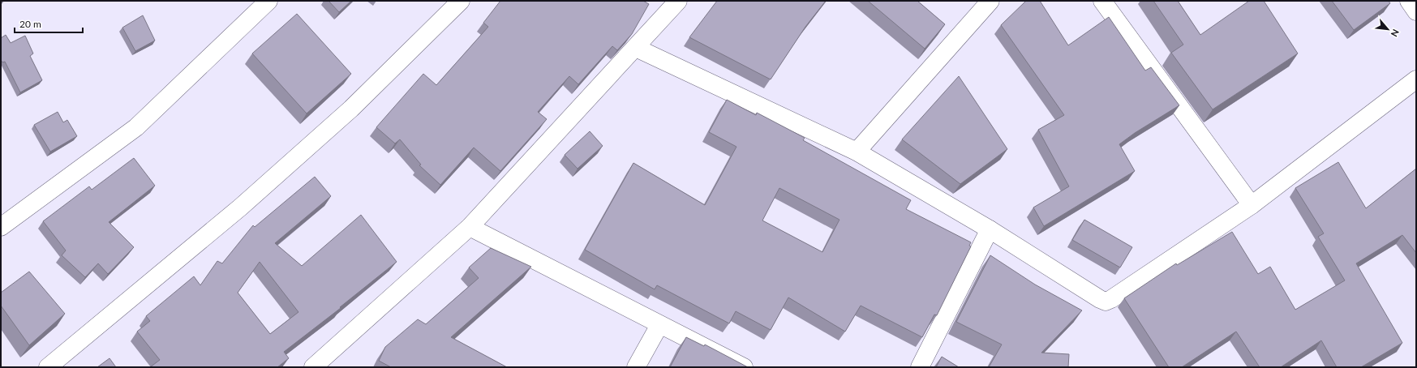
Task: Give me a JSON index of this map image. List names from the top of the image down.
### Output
{
  "scale_bar": "20 m",
  "north": "bottom right"
}
